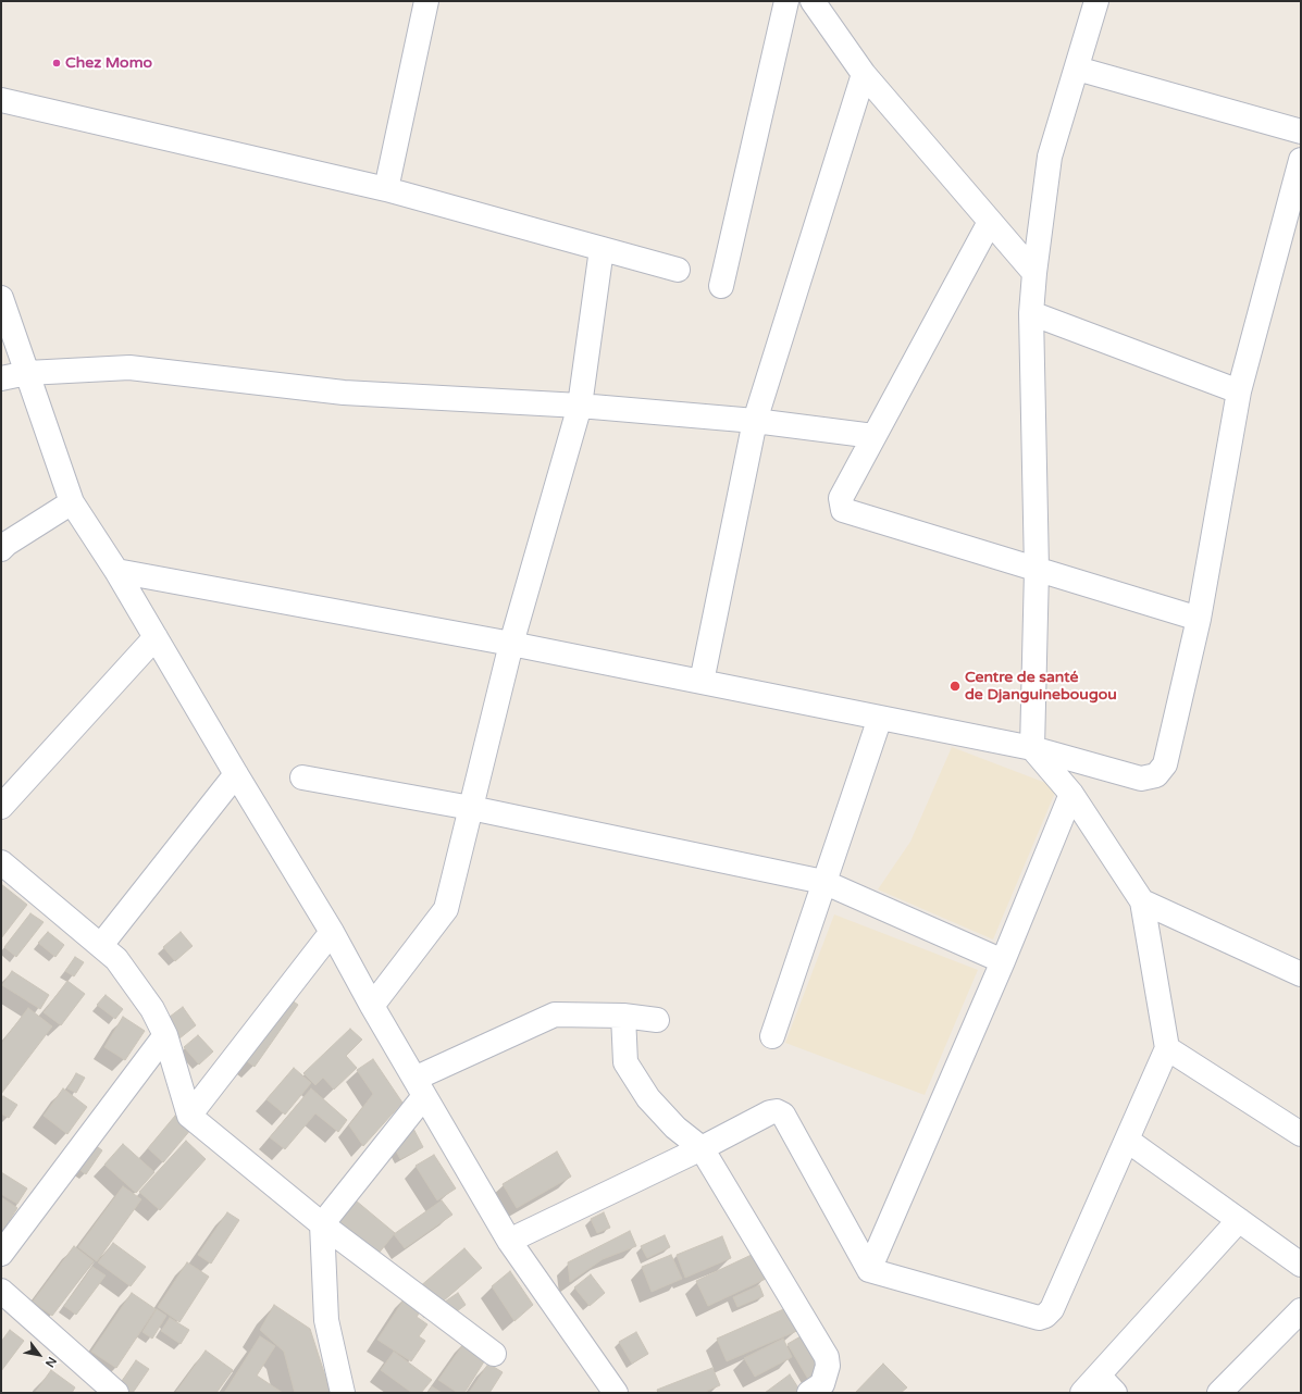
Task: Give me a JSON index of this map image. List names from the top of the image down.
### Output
{
  "places": ["Chez Momo", "Centre de santé de Djanguinebougou"],
  "north": "bottom right"
}
